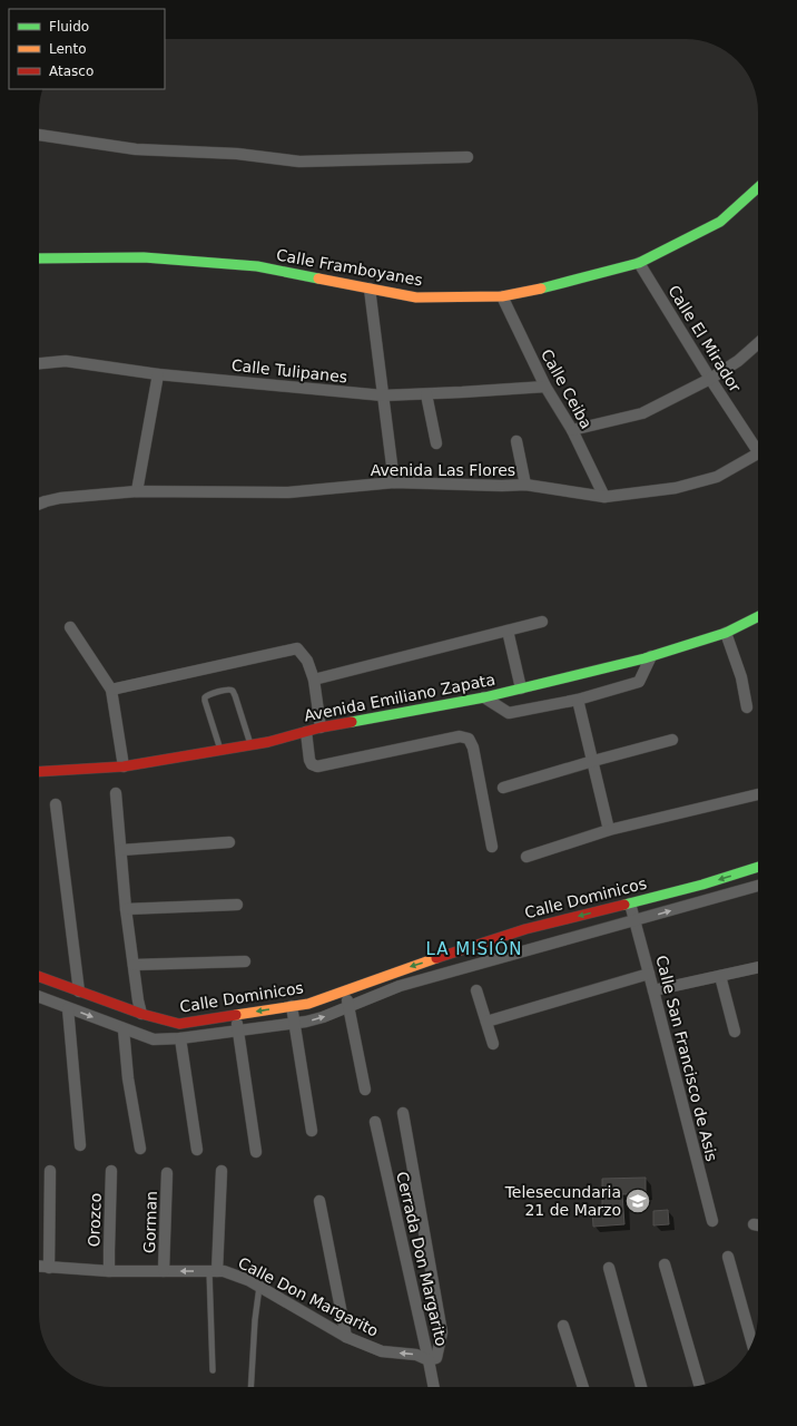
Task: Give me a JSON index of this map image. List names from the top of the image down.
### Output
{
  "streets": {
    "street": [
      "Calle Framboyanes",
      "Calle El Mirador",
      "Calle Tulipanes",
      "Calle Ceiba",
      "Avenida Las Flores",
      "Avenida Emiliano Zapata",
      "Calle Dominicos",
      "Calle San Francisco de Asis",
      "Orozco",
      "Gorman",
      "Cerrada Don Margarito",
      "Calle Don Margarito"
    ]
  },
  "crossings": [
    ["Calle Framboyanes", "Calle El Mirador"],
    ["Calle Framboyanes", "Calle Ceiba"],
    ["Calle Tulipanes", "Calle Ceiba"],
    ["Calle Ceiba", "Avenida Las Flores"],
    ["Calle Dominicos", "Calle San Francisco de Asis"],
    ["Orozco", "Calle Don Margarito"],
    ["Gorman", "Calle Don Margarito"],
    ["Cerrada Don Margarito", "Calle Don Margarito"]
  ],
  "districts": ["LA MISIÓN"],
  "places": {
    "school or university": ["Telesecundaria 21 de Marzo"]
  },
  "legend": ["Fluido", "Lento", "Atasco"]
}
